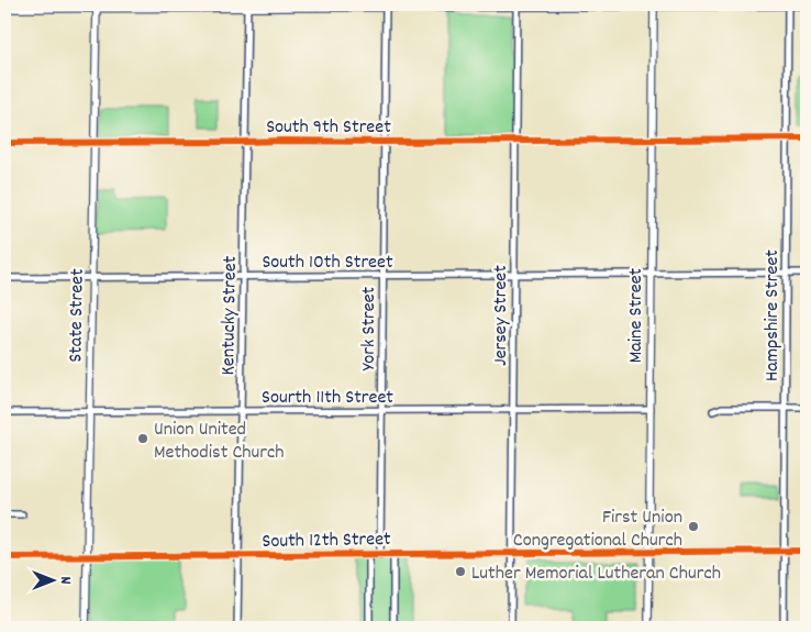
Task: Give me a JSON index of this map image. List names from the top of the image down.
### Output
{
  "streets": {
    "street": [
      "South 9th Street",
      "South 10th Street",
      "State Street",
      "Kentucky Street",
      "Jersey Street",
      "Maine Street",
      "Hampshire Street",
      "York Street",
      "Sourth 11th Street",
      "South 12th Street"
    ]
  },
  "crossings": [
    ["South 9th Street", "State Street"],
    ["South 9th Street", "Kentucky Street"],
    ["South 9th Street", "Jersey Street"],
    ["South 9th Street", "Maine Street"],
    ["South 9th Street", "Hampshire Street"],
    ["South 9th Street", "York Street"],
    ["South 10th Street", "State Street"],
    ["South 10th Street", "Kentucky Street"],
    ["South 10th Street", "Jersey Street"],
    ["South 10th Street", "Maine Street"],
    ["South 10th Street", "Hampshire Street"],
    ["South 10th Street", "York Street"],
    ["State Street", "Sourth 11th Street"],
    ["State Street", "South 12th Street"],
    ["Kentucky Street", "Sourth 11th Street"],
    ["Kentucky Street", "South 12th Street"],
    ["Jersey Street", "Sourth 11th Street"],
    ["Jersey Street", "South 12th Street"],
    ["Maine Street", "Sourth 11th Street"],
    ["Maine Street", "South 12th Street"],
    ["Hampshire Street", "South 12th Street"],
    ["York Street", "Sourth 11th Street"],
    ["York Street", "South 12th Street"]
  ],
  "places": ["Union United Methodist Church", "First Union Congregational Church", "Luther Memorial Lutheran Church"],
  "north": "right"
}
